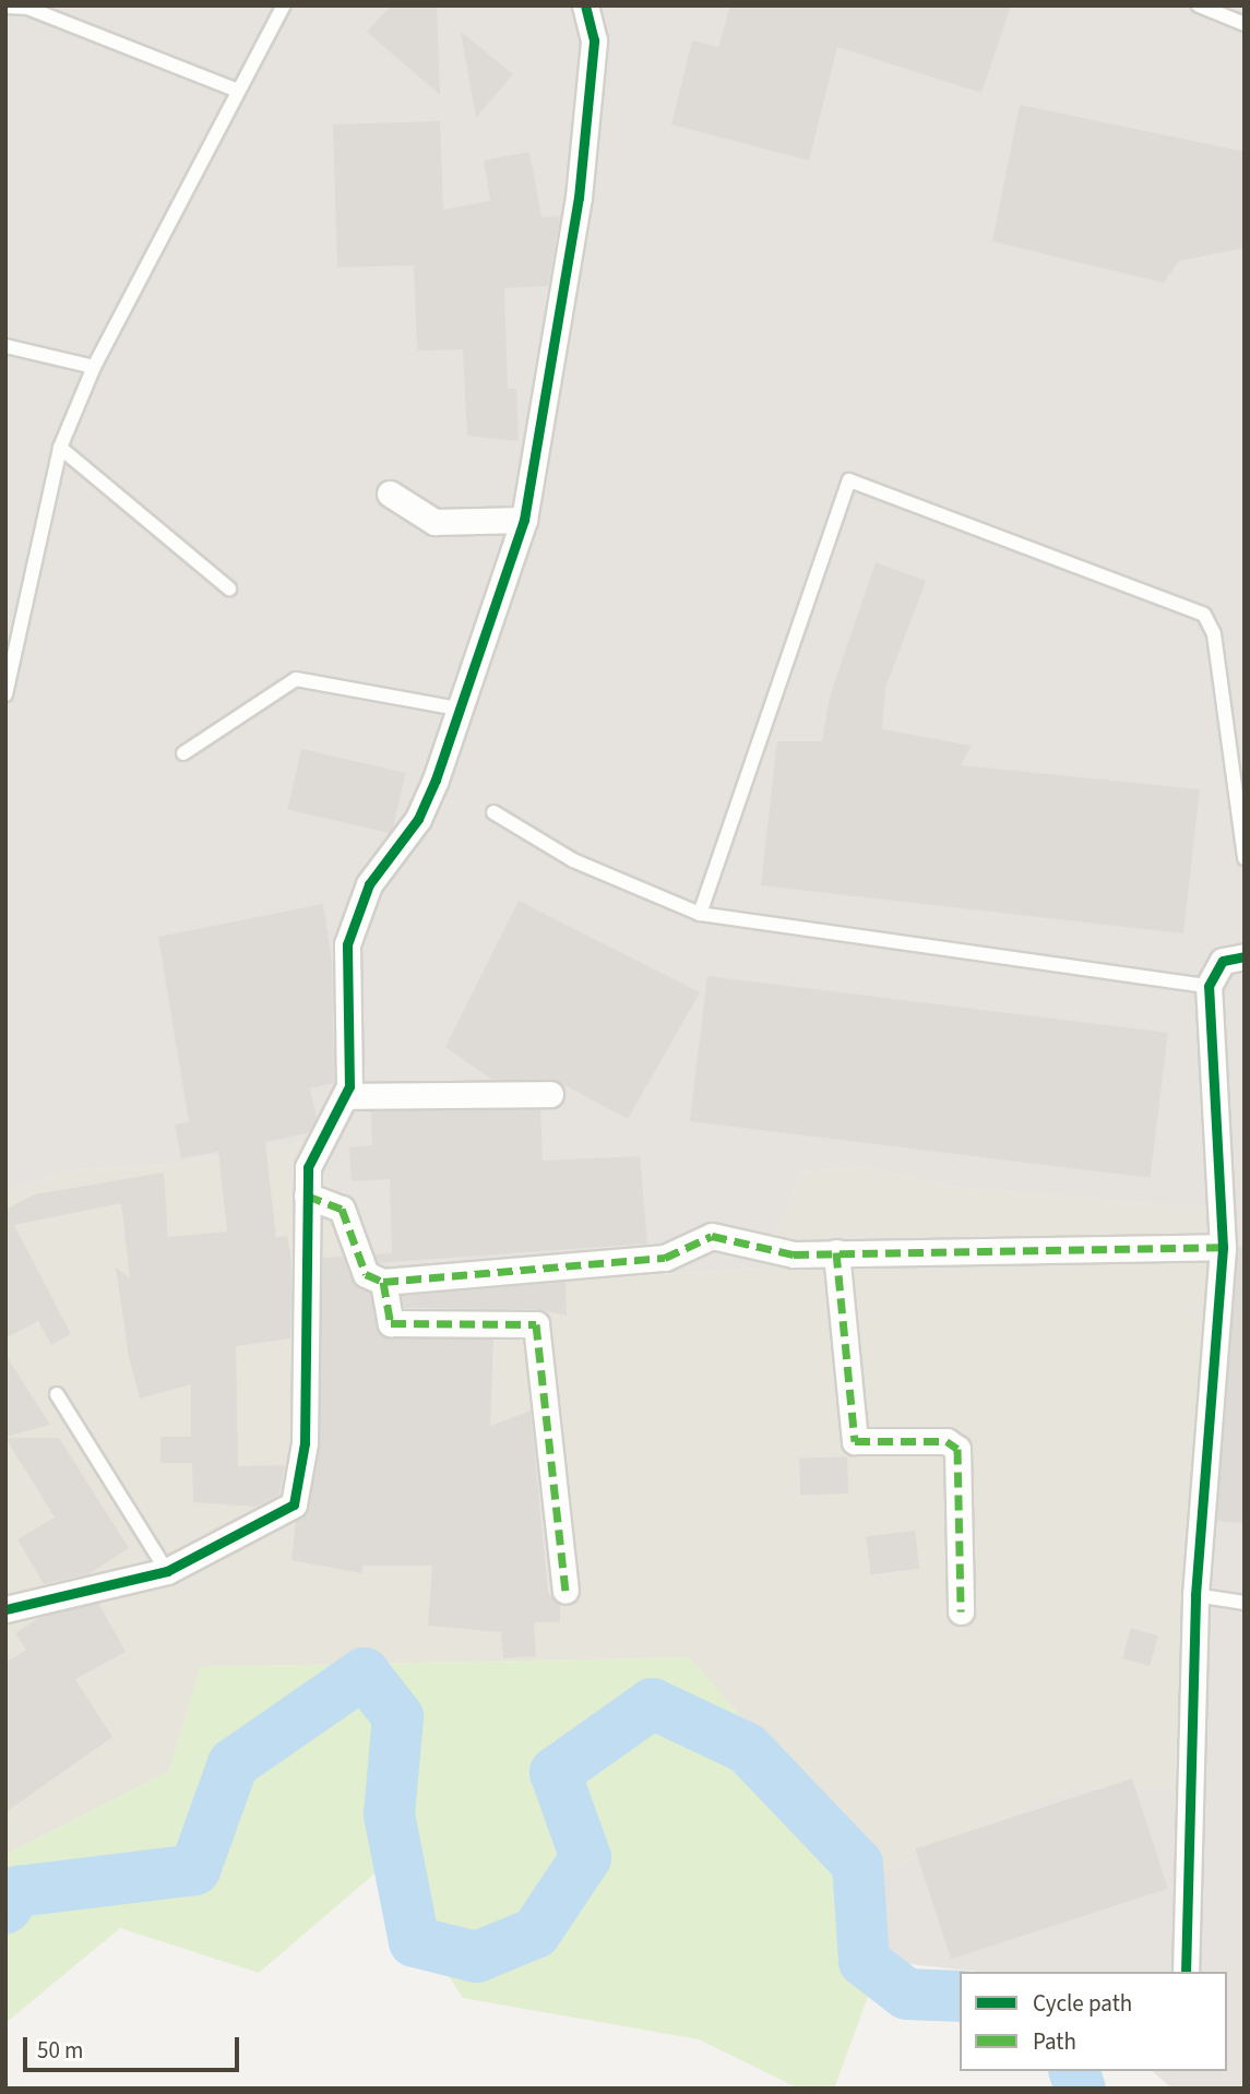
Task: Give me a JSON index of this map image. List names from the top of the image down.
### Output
{
  "legend": ["Cycle path", "Path"],
  "scale_bar": "50 m"
}
